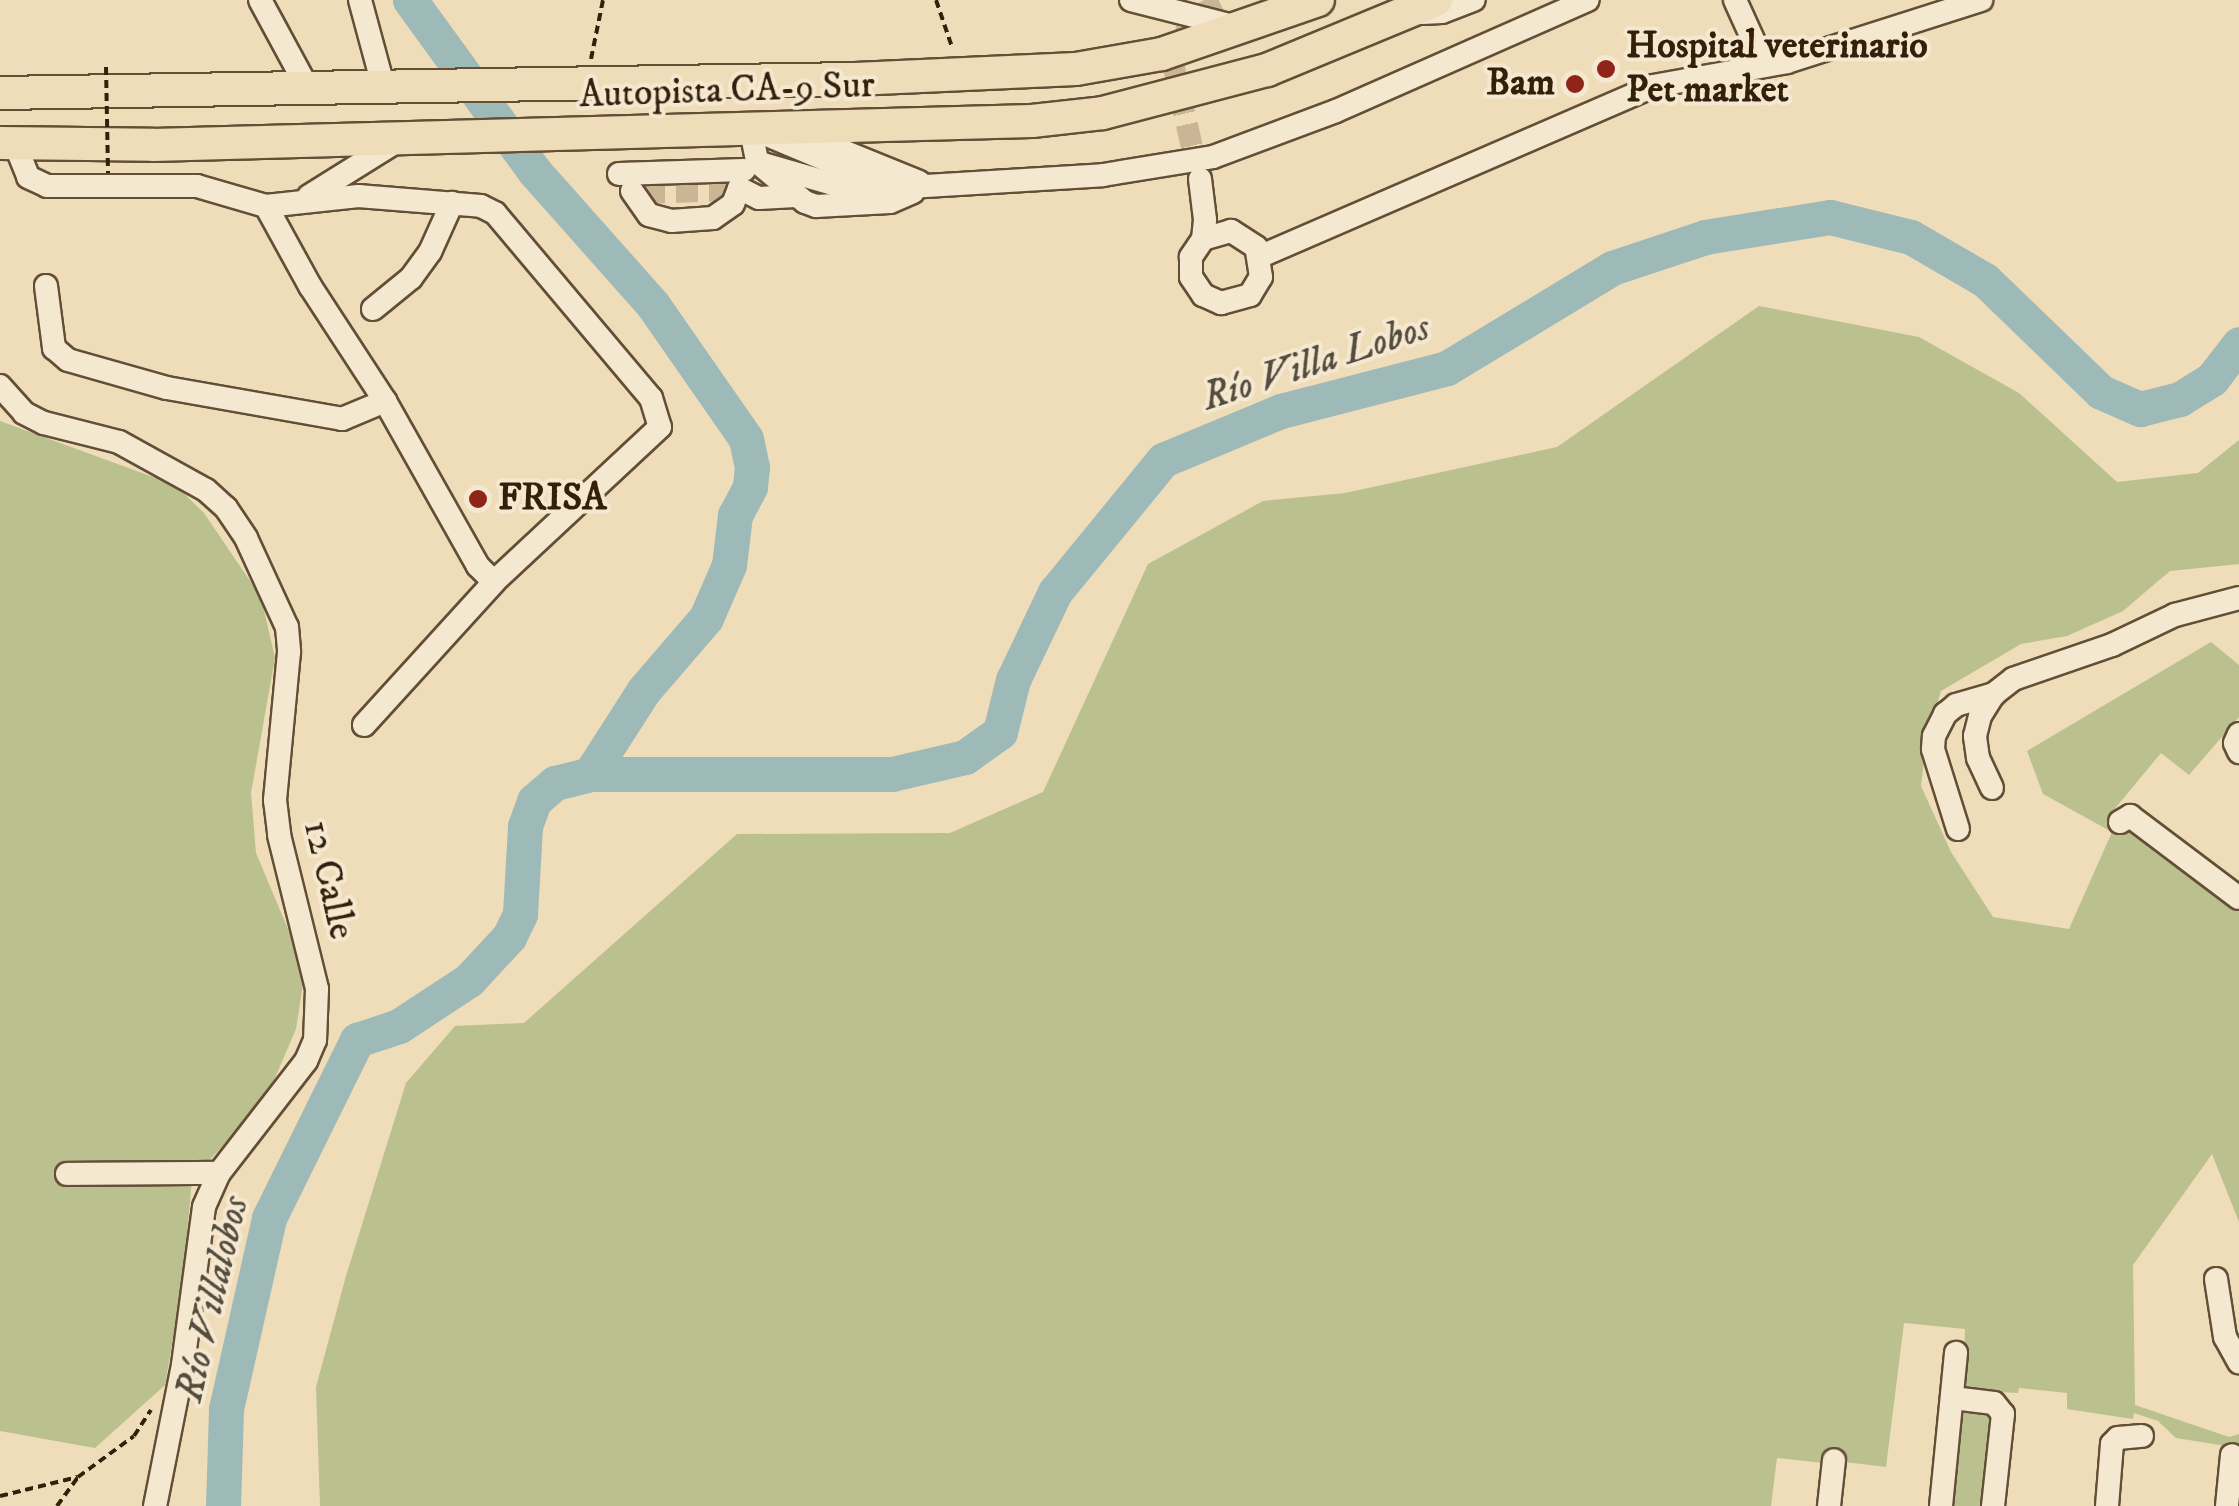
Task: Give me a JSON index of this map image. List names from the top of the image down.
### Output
{
  "streets": {
    "highway": ["Autopista CA-9 Sur"],
    "street": ["12 Calle"]
  },
  "water": ["Río Villa Lobos", "Río Villalobos"],
  "places": ["Hospital veterinario Pet market", "Bam", "FRISA"]
}
